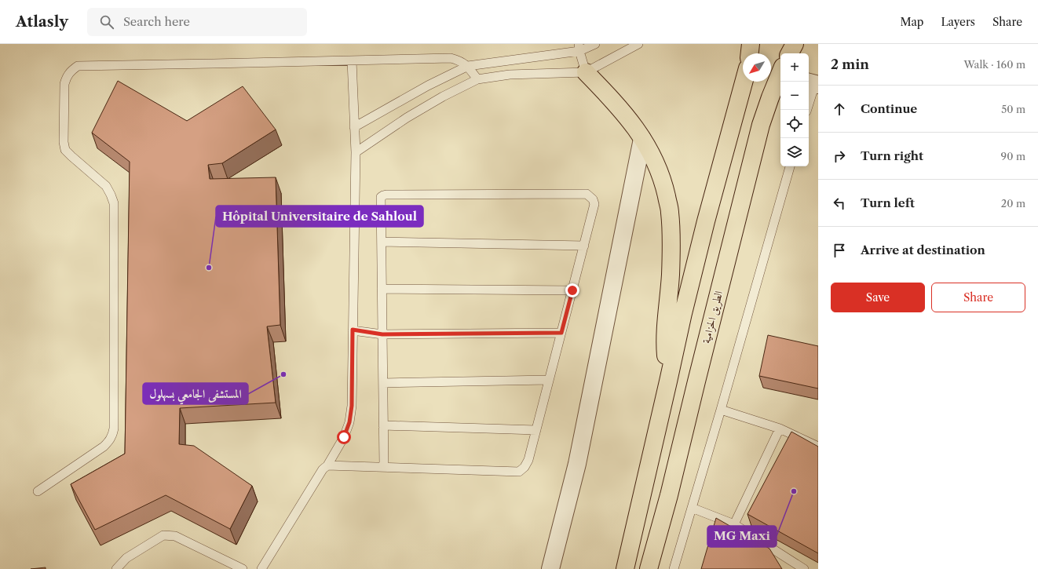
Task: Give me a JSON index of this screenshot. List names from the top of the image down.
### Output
{
  "streets": {
    "highway": ["الطريق الحزامية"]
  },
  "places": ["Hôpital Universitaire de Sahloul", "المستشفى الجامعي بسهلول", "MG Maxi"],
  "north": "bottom left",
  "page": {
    "header": "Atlasly",
    "search": "Search here",
    "nav": ["Map", "Layers", "Share"],
    "heading": ["2 min", "Walk · 160 m"],
    "map_buttons": ["+", "−"],
    "list": [
      ["Continue", "50 m"],
      ["Turn right", "90 m"],
      ["Turn left", "20 m"],
      "Arrive at destination"
    ],
    "buttons": ["Save", "Share"]
  }
}
